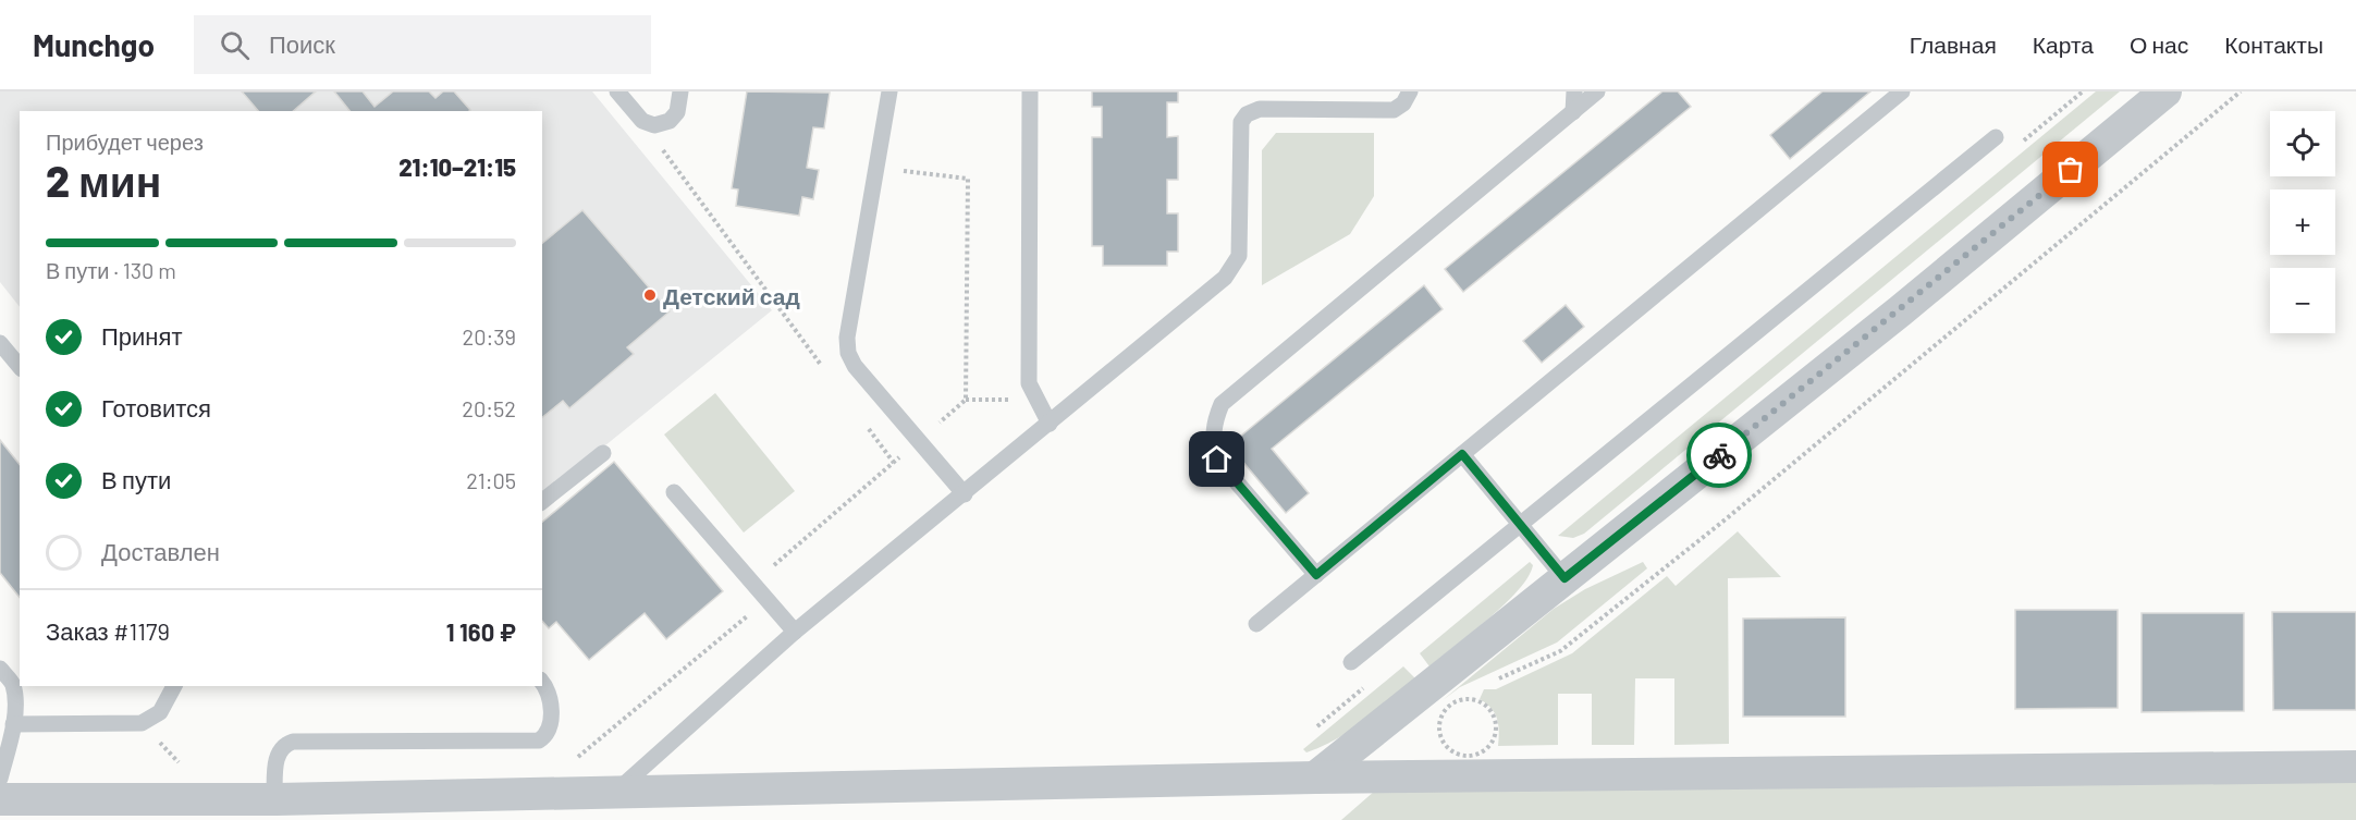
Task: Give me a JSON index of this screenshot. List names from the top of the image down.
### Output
{
  "places": ["Детский сад"],
  "page": {
    "header": "Munchgo",
    "search": "Поиск",
    "nav": [
      "Главная",
      "Карта",
      "О нас",
      "Контакты"
    ],
    "map_buttons": ["+", "−"],
    "heading": ["2 мин", "Прибудет через", "21:10–21:15"],
    "panel": ["Заказ #1179", "1 160 ₽"],
    "bar": "В пути · 130 m",
    "list": [
      ["Принят", "20:39"],
      ["Готовится", "20:52"],
      ["В пути", "21:05"],
      "Доставлен"
    ]
  }
}
